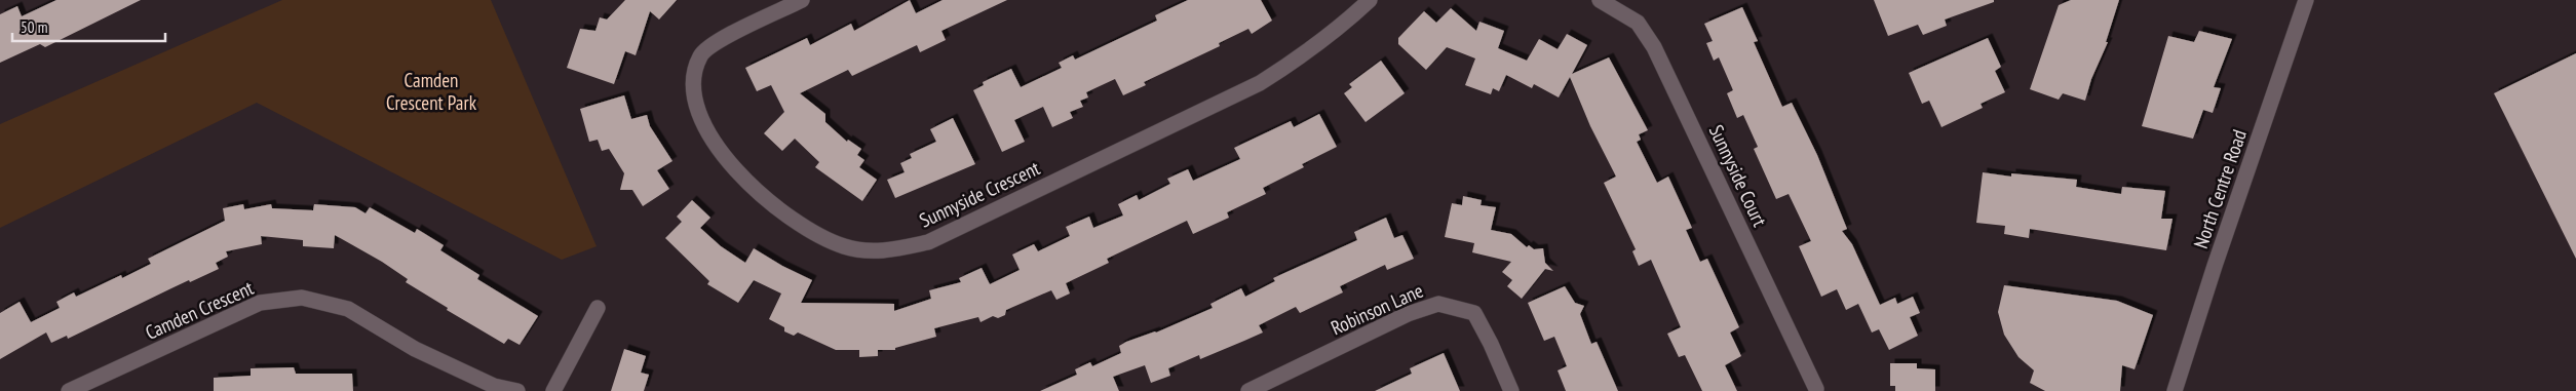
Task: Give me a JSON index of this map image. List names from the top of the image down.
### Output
{
  "streets": {
    "street": [
      "Sunnyside Court",
      "North Centre Road",
      "Sunnyside Crescent",
      "Robinson Lane",
      "Camden Crescent"
    ]
  },
  "parks": ["Camden Crescent Park"],
  "scale_bar": "50 m"
}
